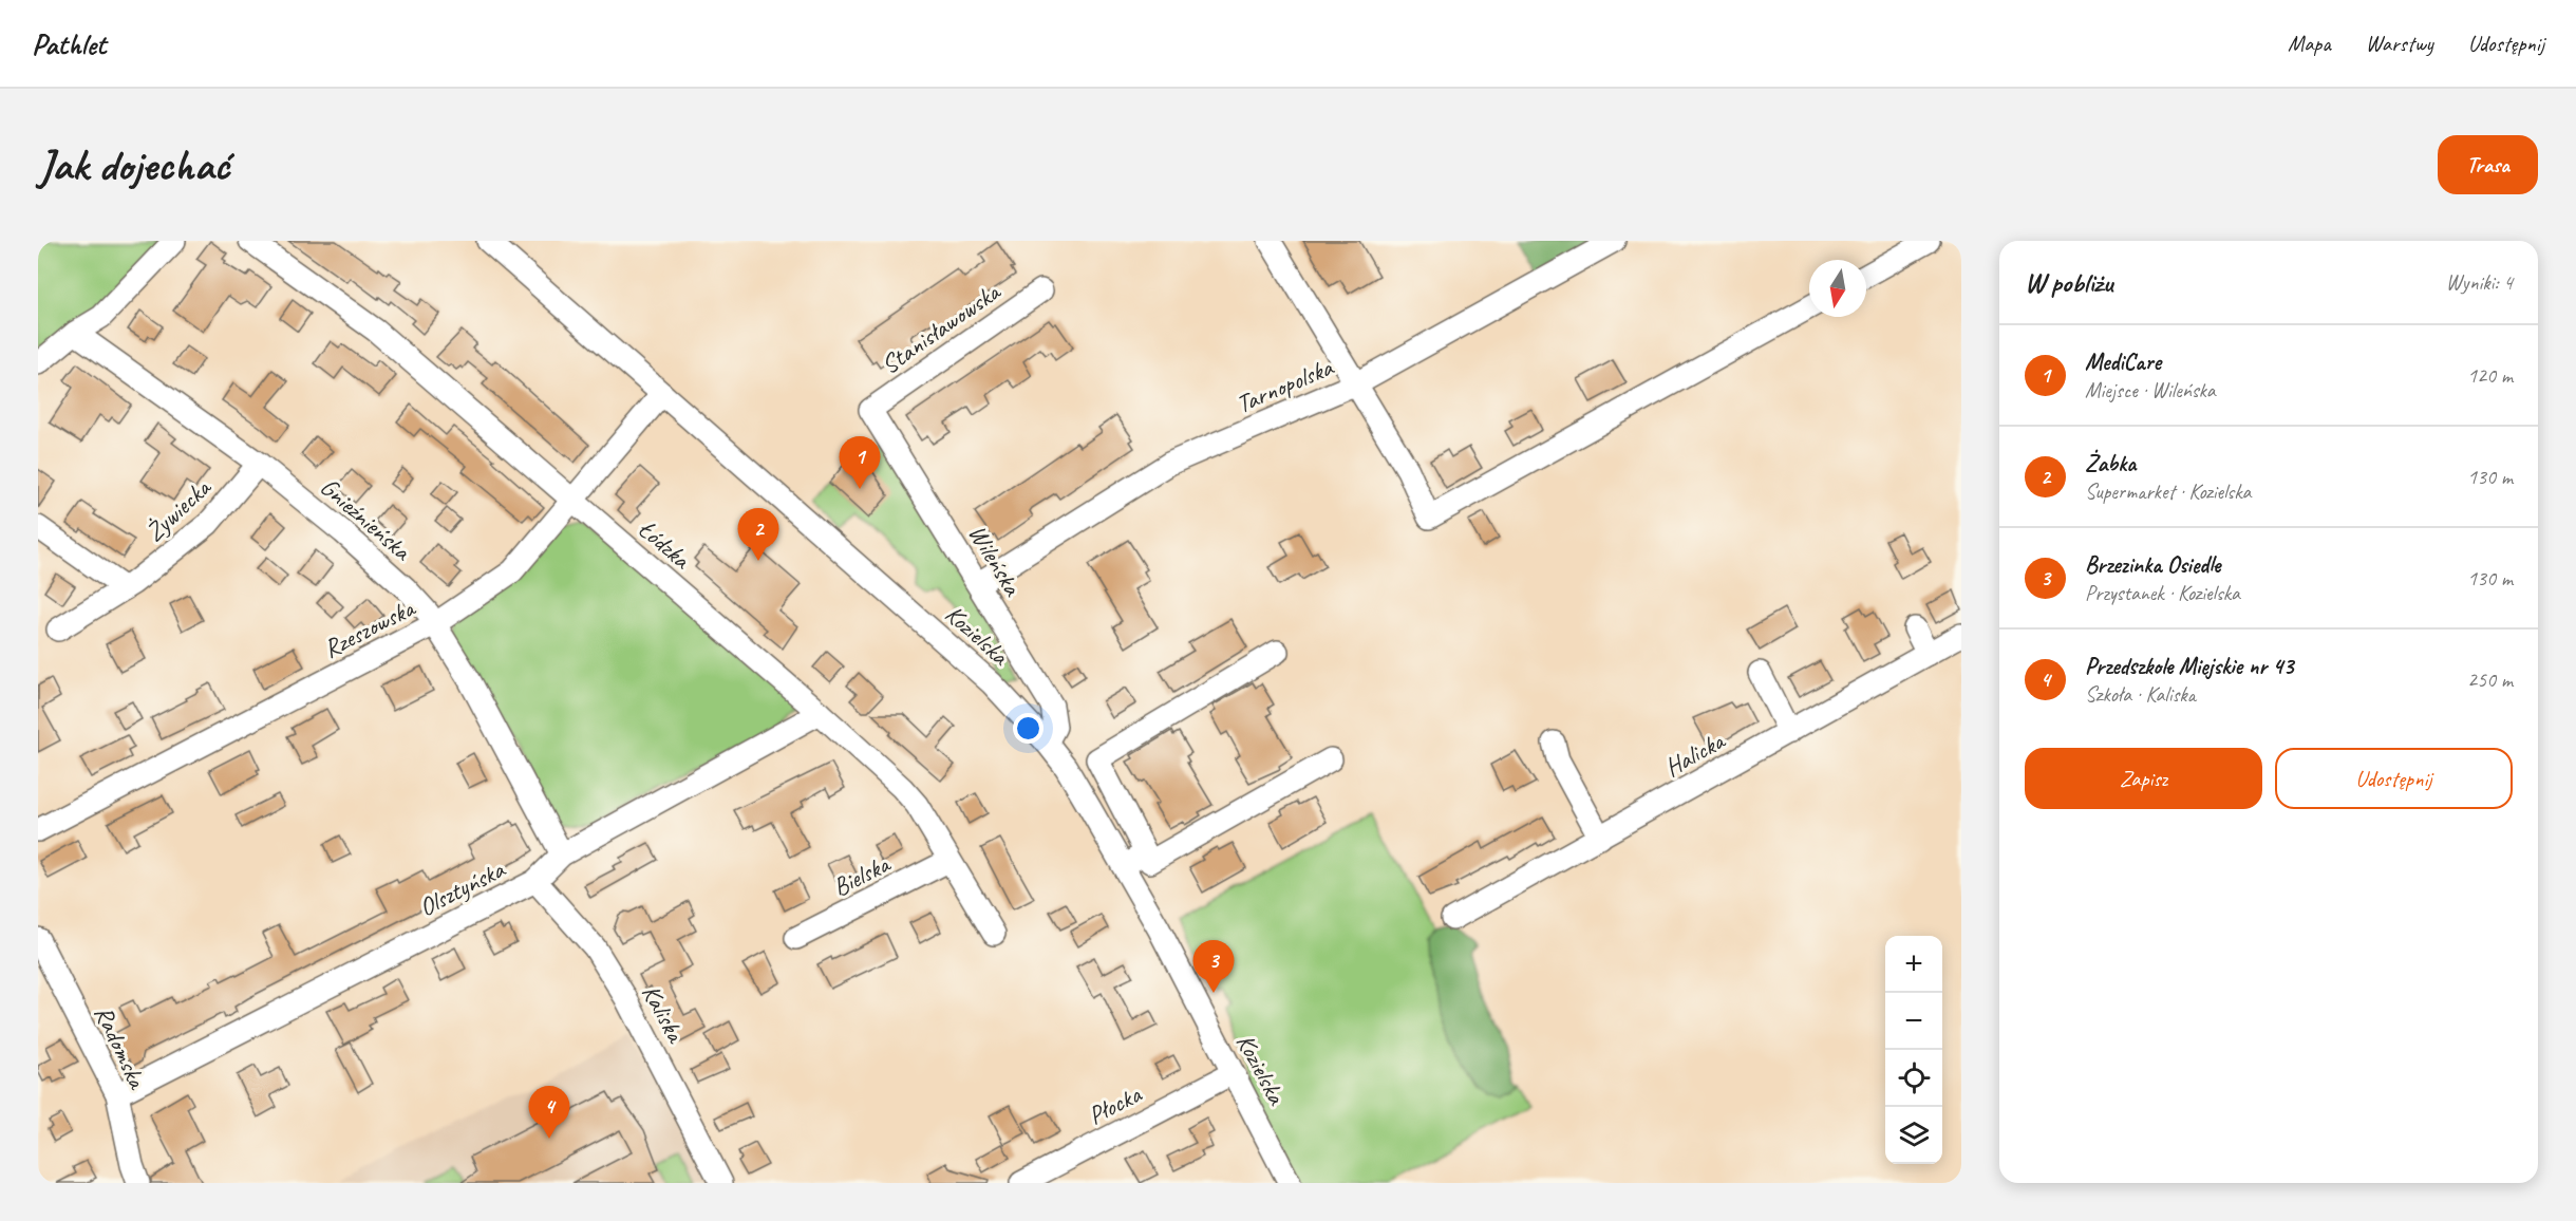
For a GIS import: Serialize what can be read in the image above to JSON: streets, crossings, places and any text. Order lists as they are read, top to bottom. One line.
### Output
{"streets":{"street":["Stanisławowska","Tarnopolska","Żywiecka","Gnieźnieńska","Łódzka","Wileńska","Rzeszowska","Kozielska","Halicka","Bielska","Olsztyńska","Kaliska","Radomska","Płocka"]},"crossings":[["Stanisławowska","Wileńska"],["Tarnopolska","Wileńska"],["Żywiecka","Gnieźnieńska"],["Gnieźnieńska","Rzeszowska"],["Gnieźnieńska","Olsztyńska"],["Łódzka","Rzeszowska"],["Łódzka","Bielska"],["Łódzka","Olsztyńska"],["Wileńska","Kozielska"],["Rzeszowska","Kozielska"],["Kozielska","Płocka"],["Olsztyńska","Kaliska"],["Olsztyńska","Radomska"]],"north":"bottom","page":{"header":"Pathlet","nav":["Mapa","Warstwy","Udostępnij"],"buttons":["Trasa",["Zapisz","Udostępnij"]],"title":"Jak dojechać","heading":["W pobliżu","Wyniki: 4"],"list":[{"mark":"1","name":"MediCare","note":"Miejsce · Wileńska","value":"120 m"},{"mark":"2","name":"Żabka","note":"Supermarket · Kozielska","value":"130 m"},{"mark":"3","name":"Brzezinka Osiedle","note":"Przystanek · Kozielska","value":"130 m"},{"mark":"4","name":"Przedszkole Miejskie nr 43","note":"Szkoła · Kaliska","value":"250 m"}],"pins":["1","2","3","4"],"map_buttons":["+","−"]}}
